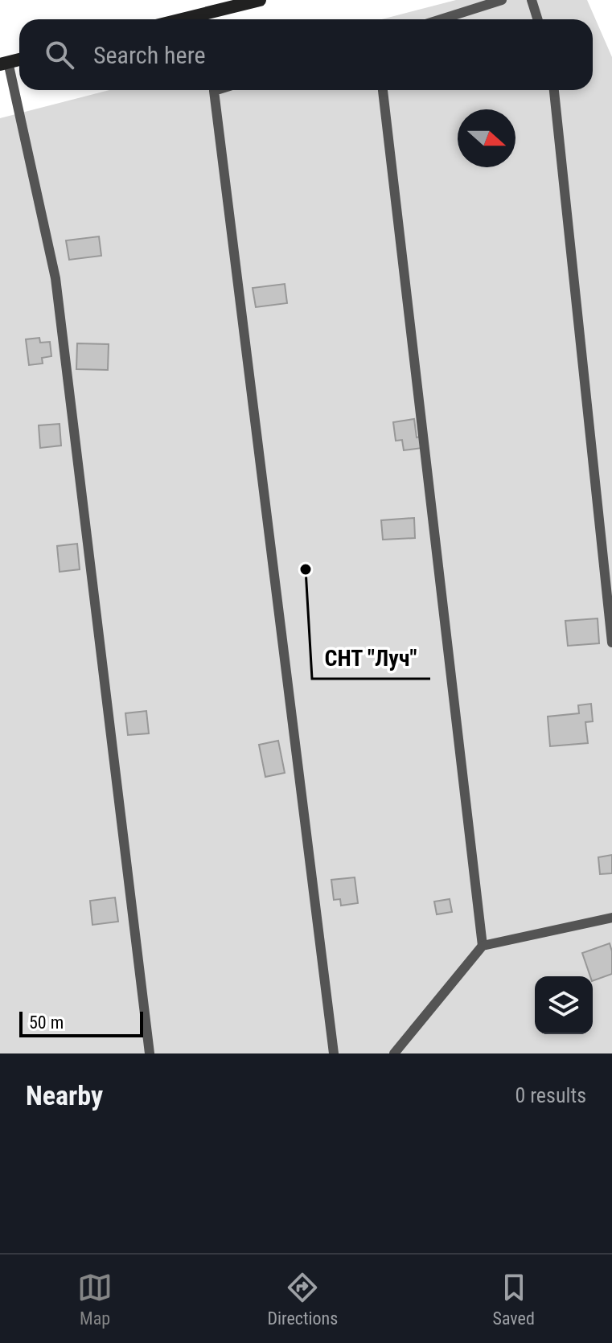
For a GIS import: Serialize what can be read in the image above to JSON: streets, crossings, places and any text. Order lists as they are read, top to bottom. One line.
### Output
{"places":["СНТ \"Луч\""],"scale_bar":"50 m","north":"right","page":{"search":"Search here","scale":"50 m","heading":["Nearby","0 results"],"nav":["Map","Directions","Saved"]}}
